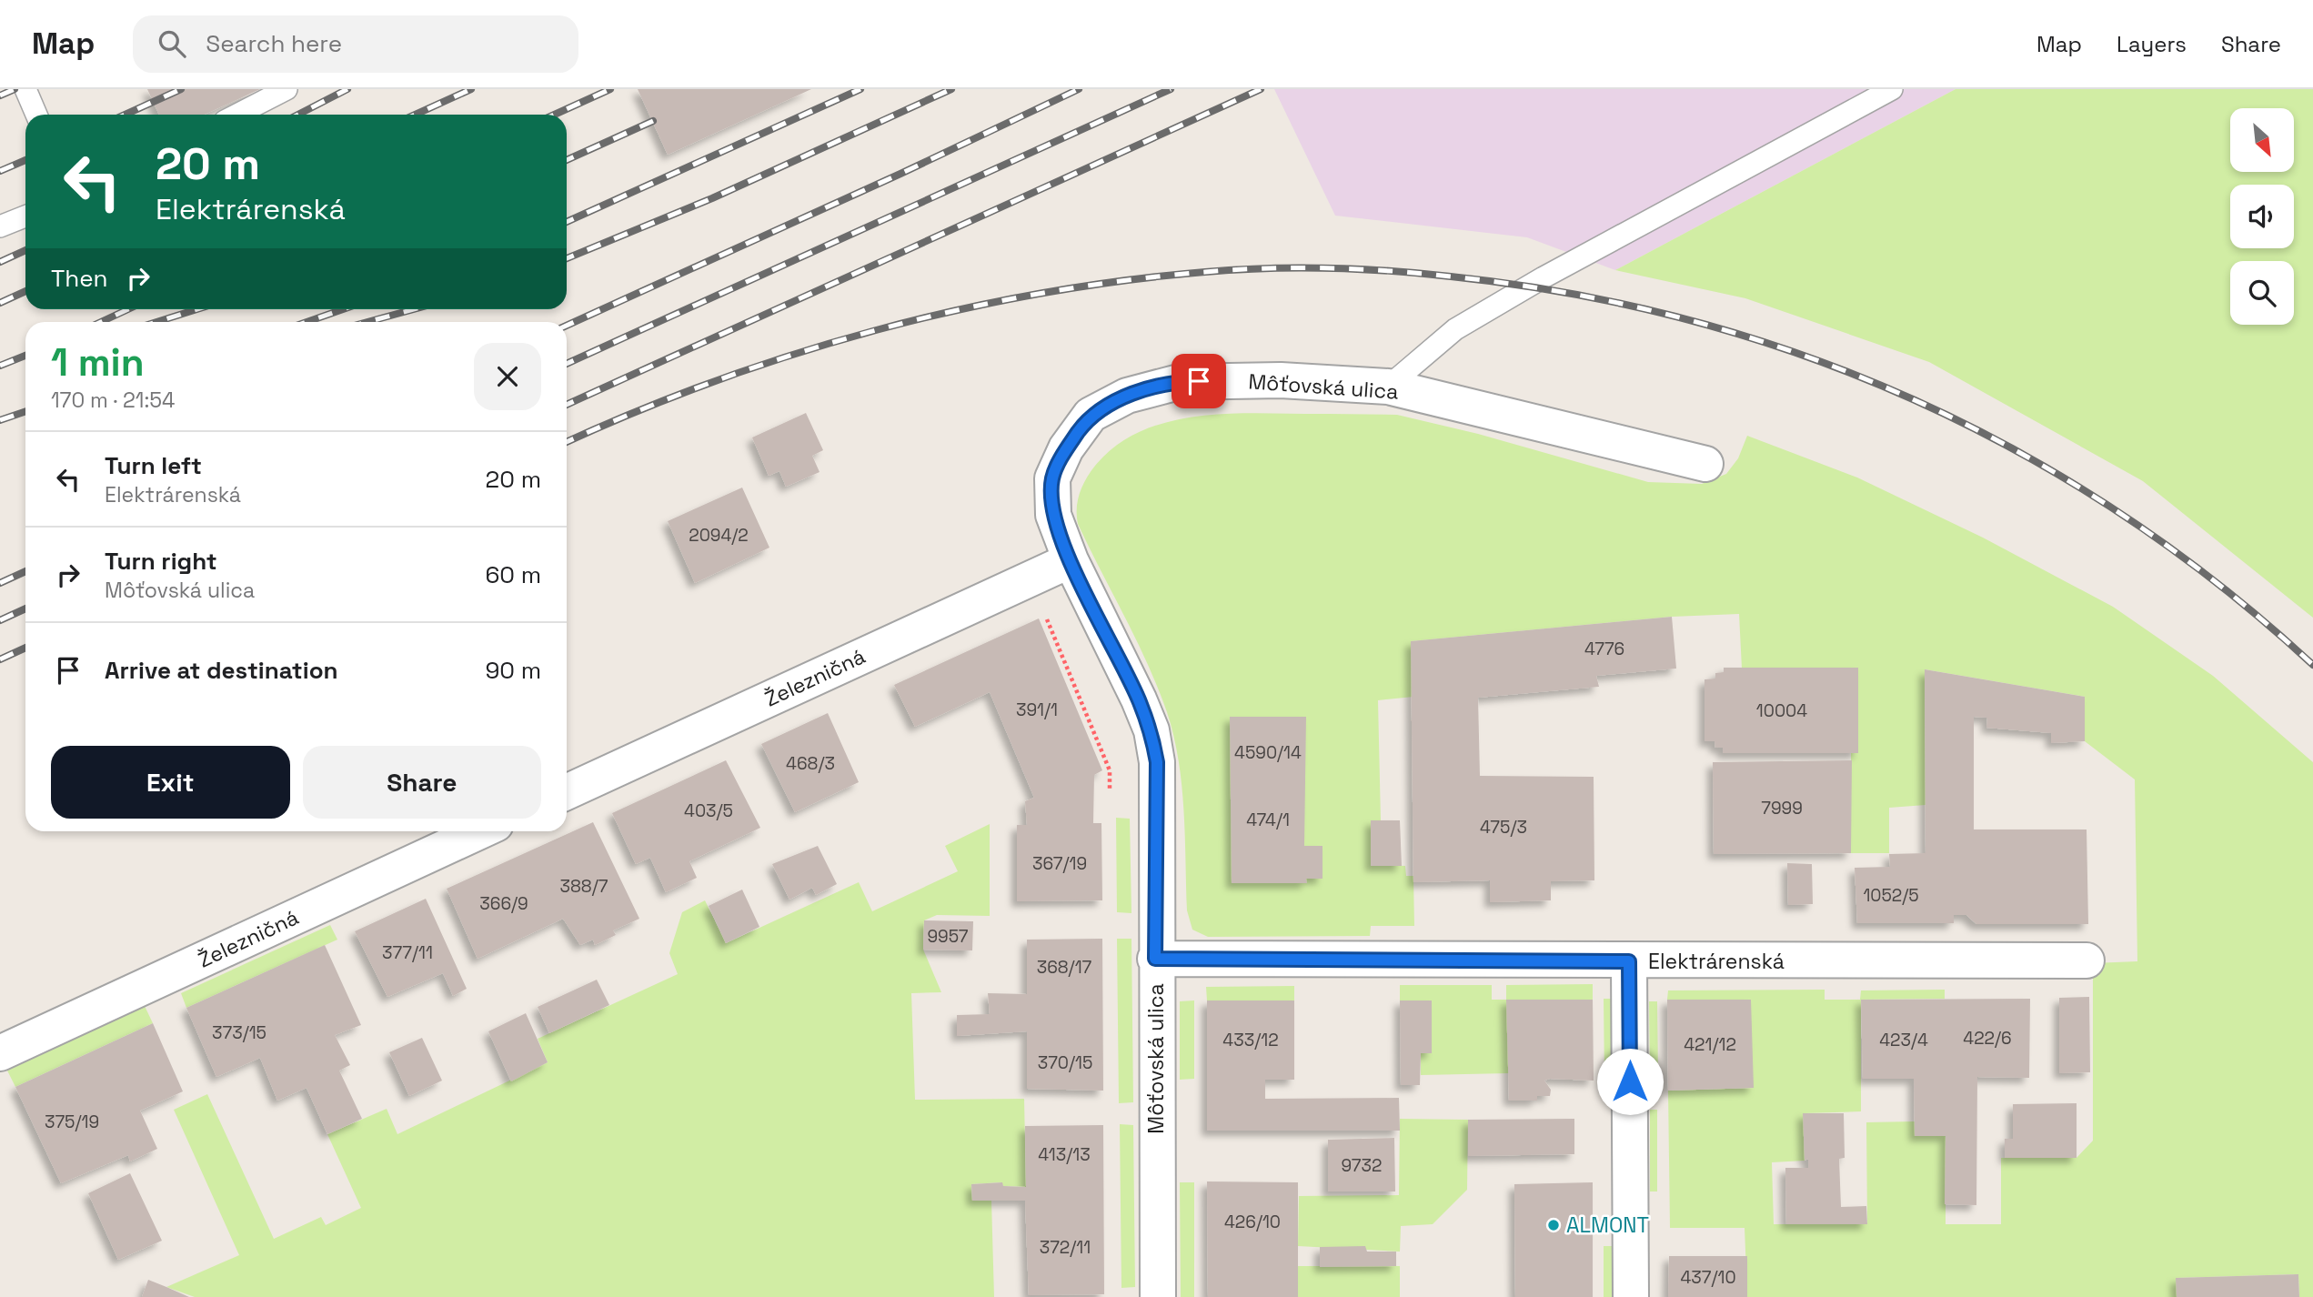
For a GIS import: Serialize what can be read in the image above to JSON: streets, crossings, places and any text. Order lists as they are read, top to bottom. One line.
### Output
{"streets":{"street":["Môťovská ulica","Železničná","Elektrárenská"]},"crossings":[["Môťovská ulica","Železničná"],["Môťovská ulica","Elektrárenská"]],"places":["ALMONT"],"house_numbers":["2094/2","4776","391/1","10004","4590/14","468/3","7999","403/5","474/1","475/3","367/19","388/7","1052/5","366/9","9957","377/11","368/17","373/15","422/6","433/12","423/4","421/12","370/15","375/19","413/13","9732","426/10","372/11","437/10"],"north":"bottom right","page":{"header":"Map","search":"Search here","nav":["Map","Layers","Share"],"turn":["20 m","Elektrárenská"],"then":"Then","heading":["1 min","170 m · 21:54"],"list":[{"name":"Turn left","note":"Elektrárenská","value":"20 m"},{"name":"Turn right","note":"Môťovská ulica","value":"60 m"},{"name":"Arrive at destination","value":"90 m"}],"buttons":["Exit","Share"]}}
